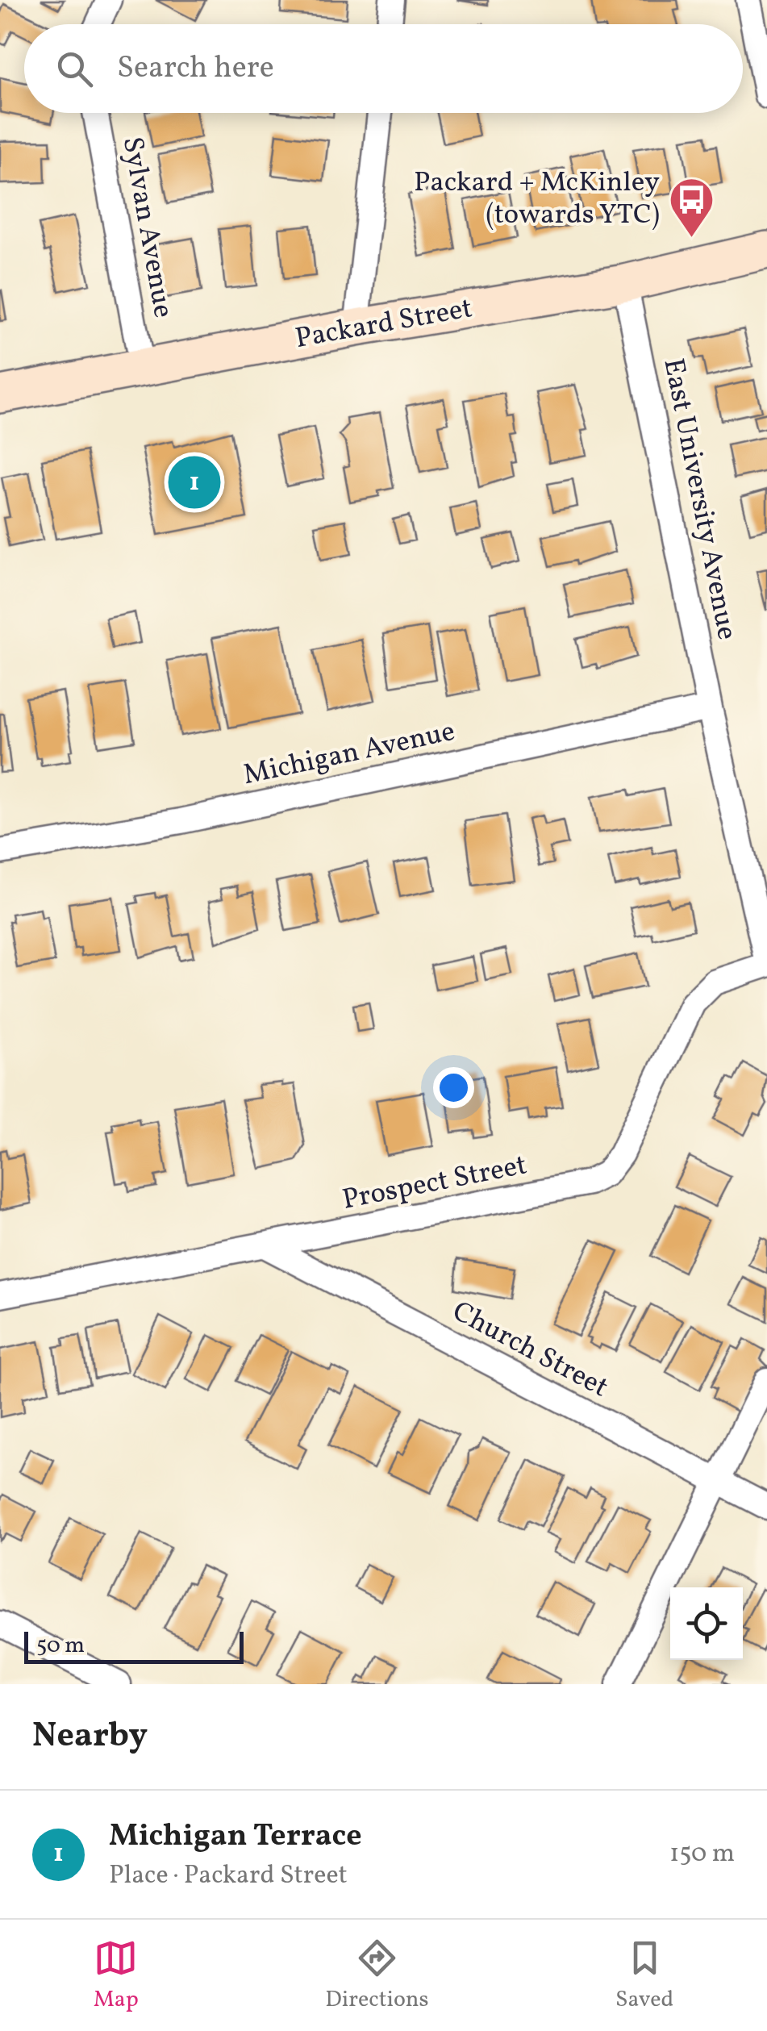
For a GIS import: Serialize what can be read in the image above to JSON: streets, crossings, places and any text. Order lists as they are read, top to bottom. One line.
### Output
{"streets":{"main road":["Packard Street"],"street":["Sylvan Avenue","East University Avenue","Michigan Avenue","Prospect Street","Church Street"]},"crossings":[["Sylvan Avenue","Packard Street"],["Packard Street","East University Avenue"],["East University Avenue","Michigan Avenue"],["East University Avenue","Prospect Street"],["Prospect Street","Church Street"]],"places":{"bus stop":["Packard + McKinley (towards YTC)"]},"scale_bar":"50 m","page":{"search":"Search here","pins":"1","scale":"50 m","heading":"Nearby","list":[{"mark":"1","name":"Michigan Terrace","note":"Place · Packard Street","value":"150 m"}],"nav":["Map","Directions","Saved"]}}
